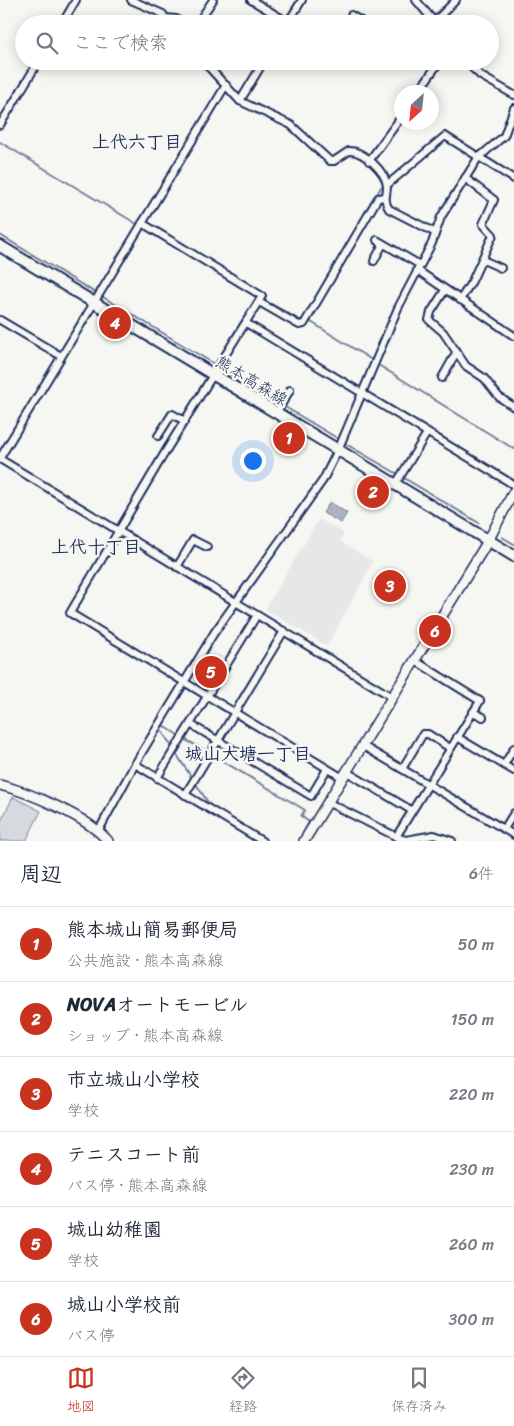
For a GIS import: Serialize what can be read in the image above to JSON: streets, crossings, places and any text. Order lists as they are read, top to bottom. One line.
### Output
{"streets":{"main road":["熊本高森線"]},"districts":["上代六丁目","上代十丁目","城山大塘一丁目"],"north":"bottom left","page":{"search":"ここで検索","pins":["4","1","2","3","6","5"],"heading":["周辺","6件"],"list":[{"mark":"1","name":"熊本城山簡易郵便局","note":"公共施設 · 熊本高森線","value":"50 m"},{"mark":"2","name":"NOVAオートモービル","note":"ショップ · 熊本高森線","value":"150 m"},{"mark":"3","name":"市立城山小学校","note":"学校","value":"220 m"},{"mark":"4","name":"テニスコート前","note":"バス停 · 熊本高森線","value":"230 m"},{"mark":"5","name":"城山幼稚園","note":"学校","value":"260 m"},{"mark":"6","name":"城山小学校前","note":"バス停","value":"300 m"}],"nav":["地図","経路","保存済み"]}}
